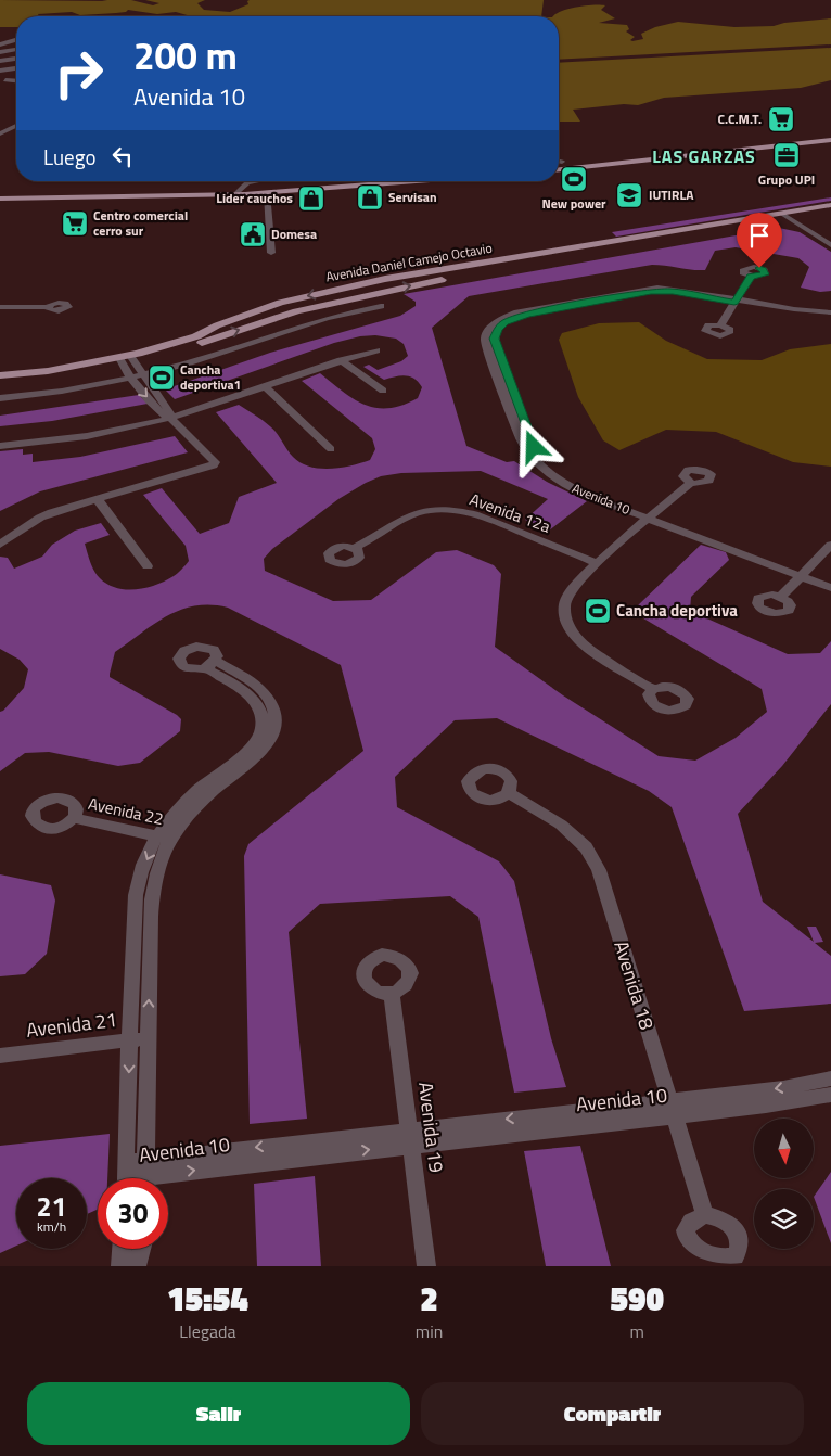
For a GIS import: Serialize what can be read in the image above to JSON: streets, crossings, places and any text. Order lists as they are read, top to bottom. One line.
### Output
{"streets":{"main road":["Avenida Daniel Camejo Octavio"],"street":["Avenida 10","Avenida 12a","Avenida 22","Avenida 18","Avenida 21","Avenida 19"]},"crossings":[["Avenida 10","Avenida 22"],["Avenida 10","Avenida 18"],["Avenida 10","Avenida 21"],["Avenida 10","Avenida 19"]],"districts":["LAS GARZAS"],"places":{"supermarket":["C.C.M.T.","Centro comercial cerro sur"],"office":["Grupo UPI"],"sports":["New power","Cancha deportiva1","Cancha deportiva"],"school or university":["IUTIRLA"],"shop":["Servisan","Lider cauchos"],"public building":["Domesa"]},"north":"bottom","page":{"turn":["200 m","Avenida 10"],"then":"Luego","speed":"21 km/h","limit":"30","eta":["15:54","Llegada","2","min","590","m"],"buttons":["Salir","Compartir"]}}
